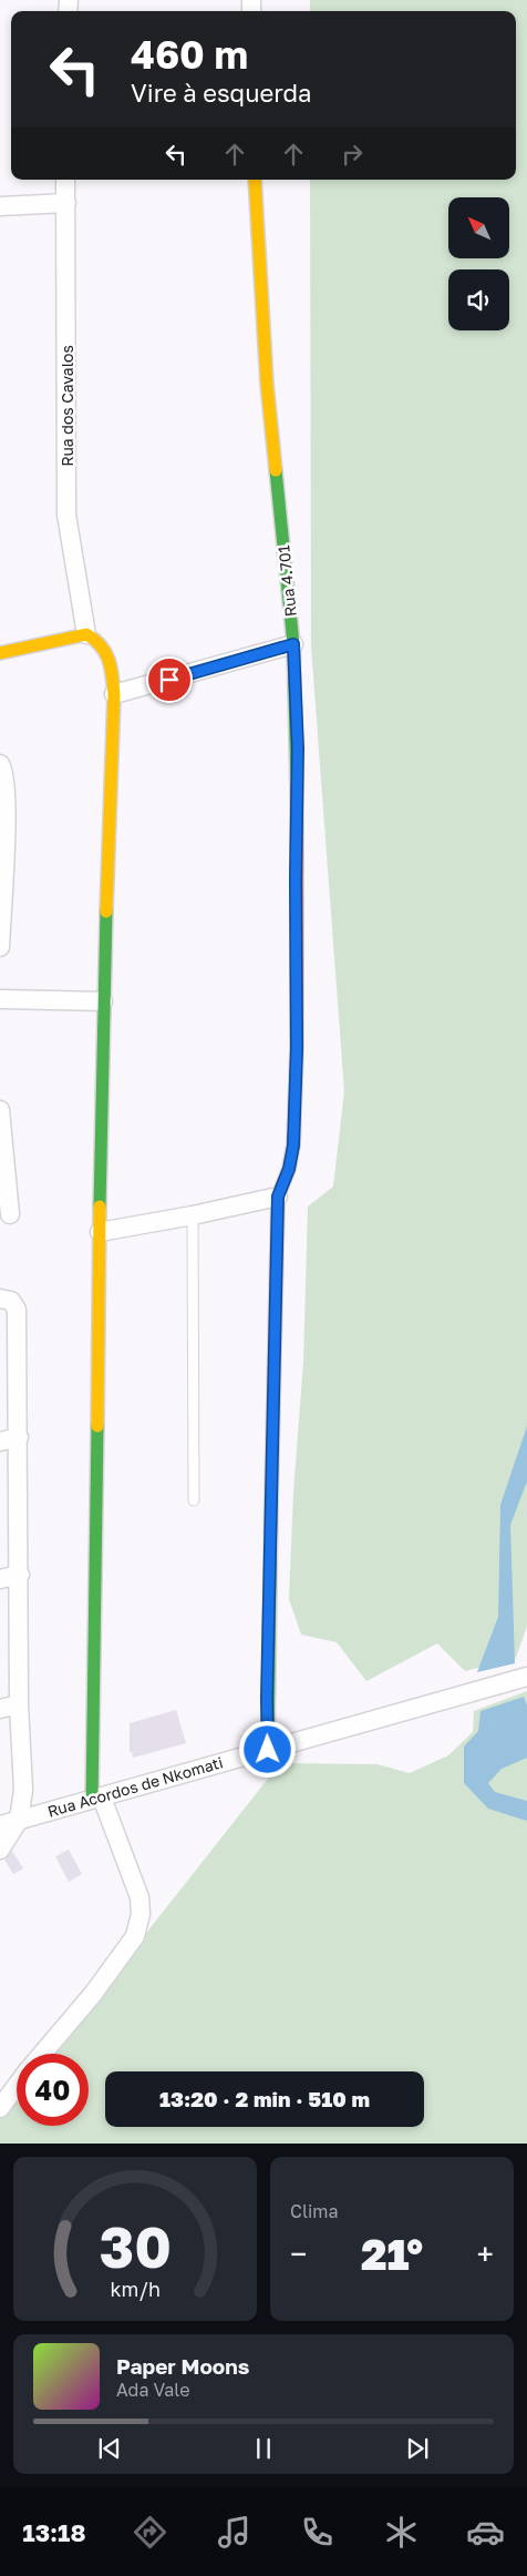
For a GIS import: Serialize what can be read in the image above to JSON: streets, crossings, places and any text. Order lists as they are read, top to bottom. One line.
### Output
{"streets":{"street":["Rua dos Cavalos","Rua 4.701","Rua Acordos de Nkomati"]},"crossings":[["Rua 4.701","Rua Acordos de Nkomati"]],"north":"top left","page":{"turn":["460 m","Vire à esquerda"],"limit":"40","trip":"13:20 · 2 min · 510 m","tile":"Clima","heat":["−","21°","+"],"song":["Paper Moons","Ada Vale"],"tabs":"13:18","gauge":["30","km/h"]}}
